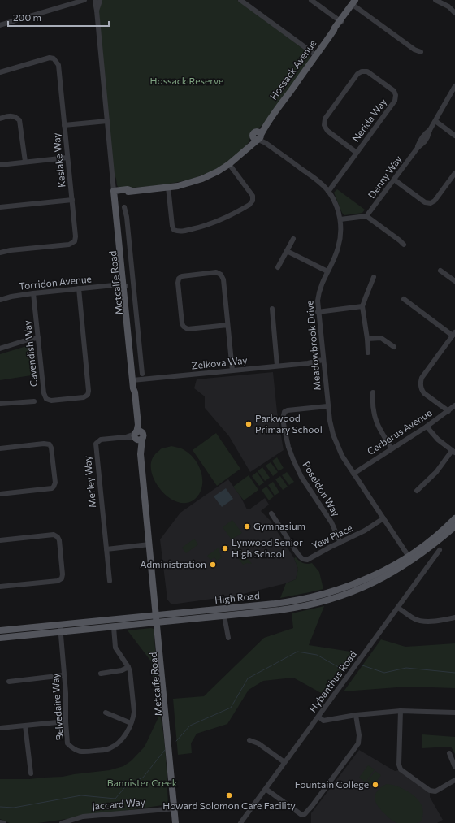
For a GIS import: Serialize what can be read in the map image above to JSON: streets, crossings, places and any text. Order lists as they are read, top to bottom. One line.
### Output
{"streets":{"main road":["Hossack Avenue","Metcalfe Road","High Road"],"street":["Nerida Way","Keslake Way","Denny Way","Torridon Avenue","Meadowbrook Drive","Cavendish Way","Zelkova Way","Cerberus Avenue","Merley Way","Poseidon Way","Yew Place","Hybanthus Road","Belvedaire Way","Jaccard Way"]},"crossings":[["Hossack Avenue","Metcalfe Road"],["Hossack Avenue","Meadowbrook Drive"],["Nerida Way","Meadowbrook Drive"],["Torridon Avenue","Metcalfe Road"],["Torridon Avenue","Cavendish Way"],["Metcalfe Road","Zelkova Way"],["Metcalfe Road","Merley Way"],["Metcalfe Road","High Road"],["Metcalfe Road","Jaccard Way"],["Meadowbrook Drive","Zelkova Way"],["Meadowbrook Drive","Cerberus Avenue"],["Meadowbrook Drive","Poseidon Way"],["Meadowbrook Drive","Yew Place"],["Meadowbrook Drive","High Road"],["Poseidon Way","Yew Place"],["High Road","Belvedaire Way"]],"parks":["Hossack Reserve","Bannister Creek"],"places":["Parkwood Primary School","Gymnasium","Lynwood Senior High School","Administration","Fountain College","Howard Solomon Care Facility"],"scale_bar":"200 m"}
